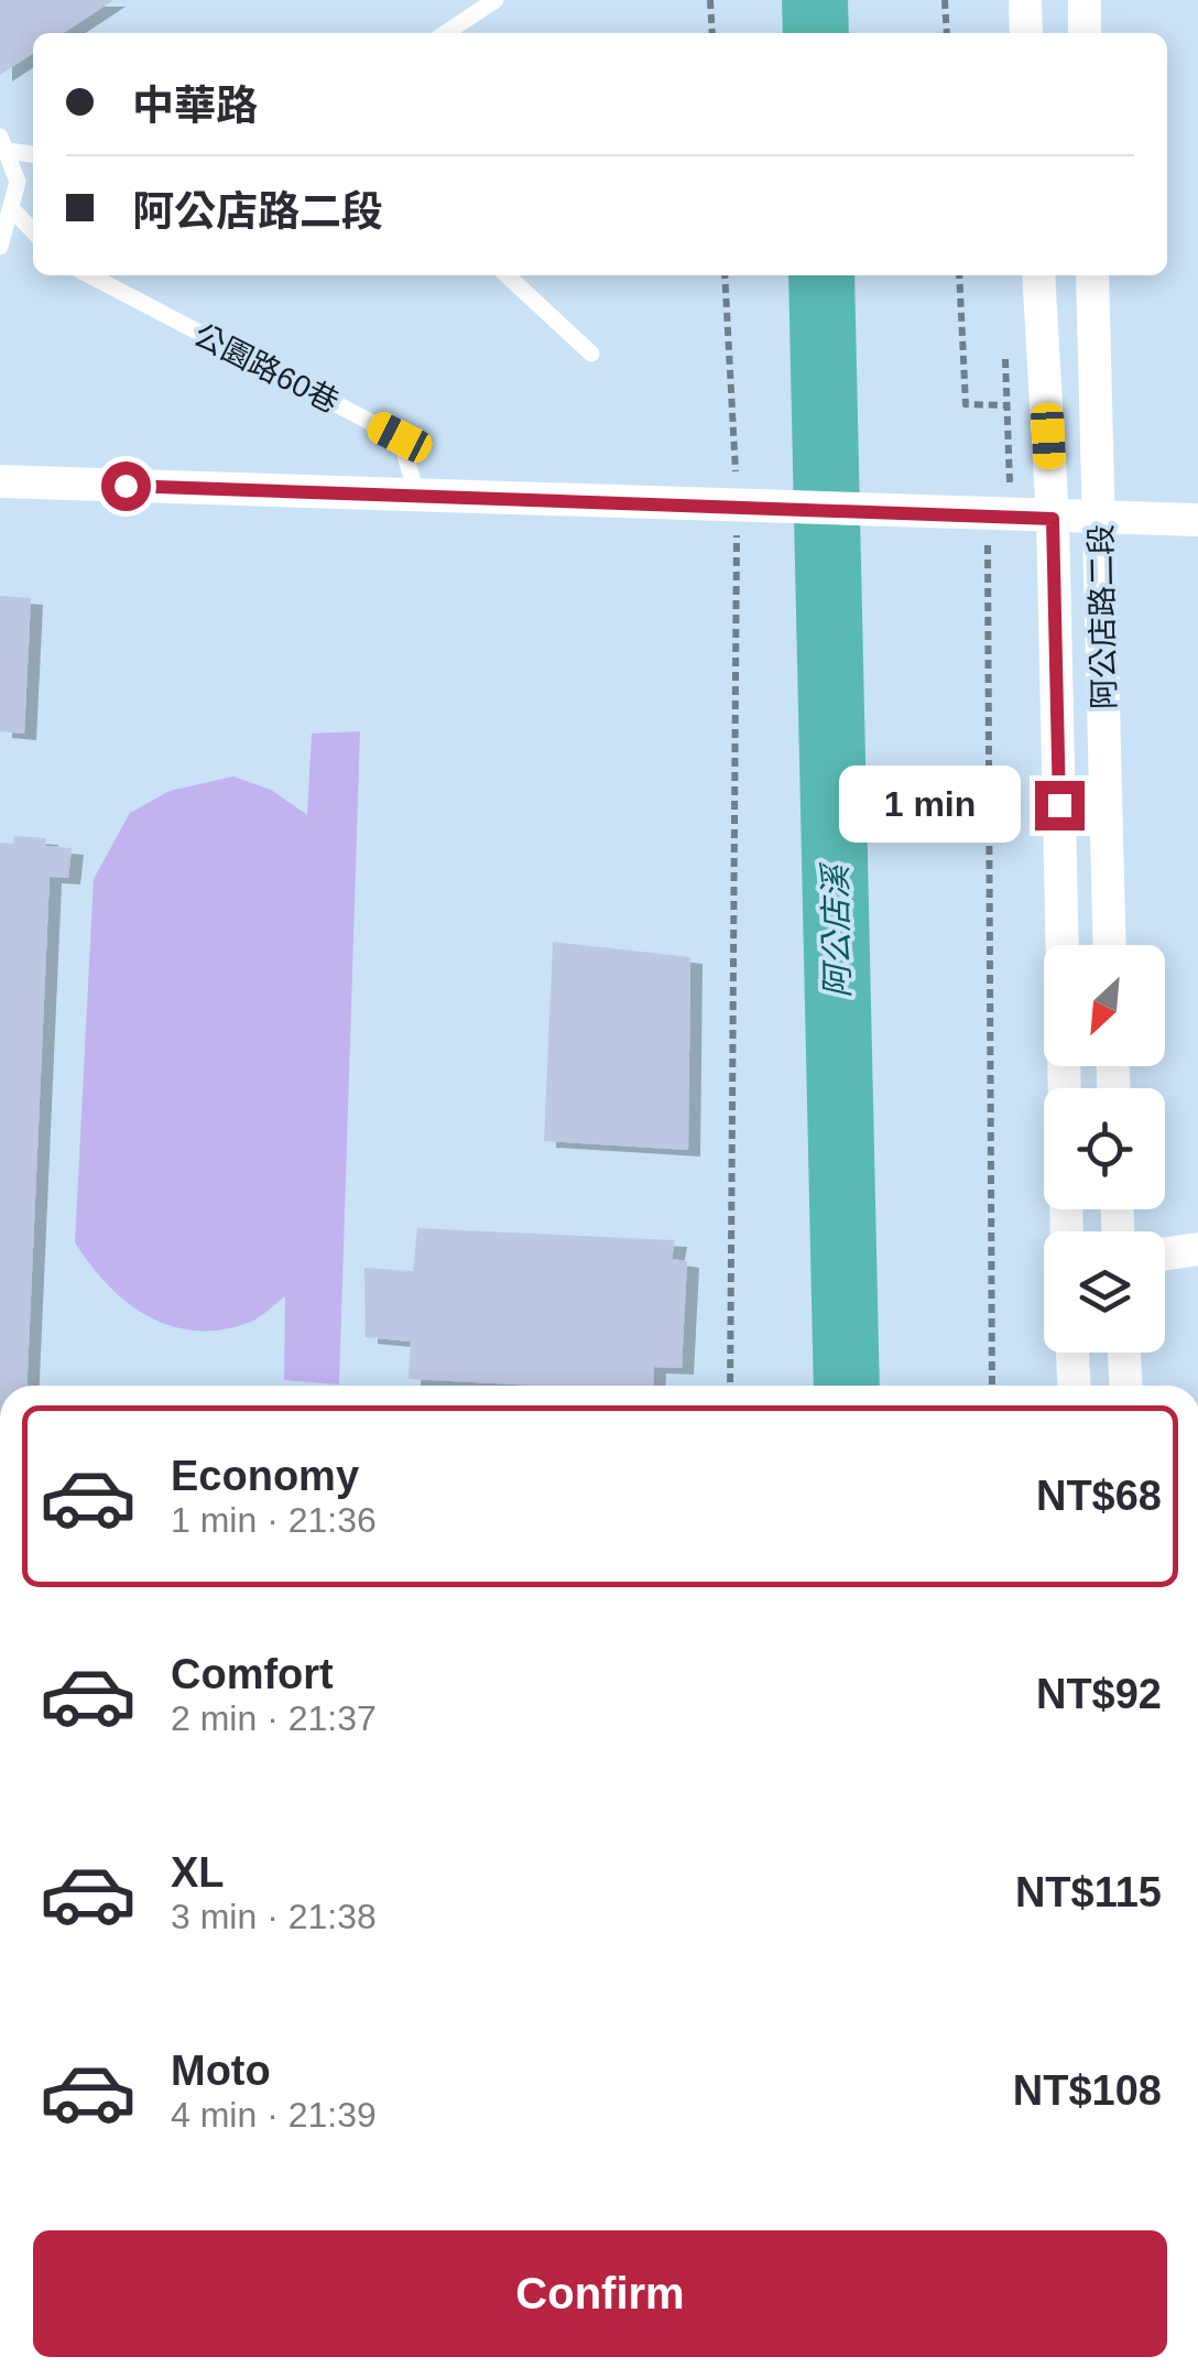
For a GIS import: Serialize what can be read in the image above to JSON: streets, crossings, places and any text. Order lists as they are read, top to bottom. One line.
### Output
{"streets":{"street":["阿公店路二段"],"lane":["公園路60巷"]},"water":["阿公店溪"],"north":"bottom left","page":{"banner":["中華路","阿公店路二段"],"bubble":"1 min","list":[{"name":"Economy","note":"1 min · 21:36","value":"NT$68"},{"name":"Comfort","note":"2 min · 21:37","value":"NT$92"},{"name":"XL","note":"3 min · 21:38","value":"NT$115"},{"name":"Moto","note":"4 min · 21:39","value":"NT$108"}],"buttons":"Confirm"}}
